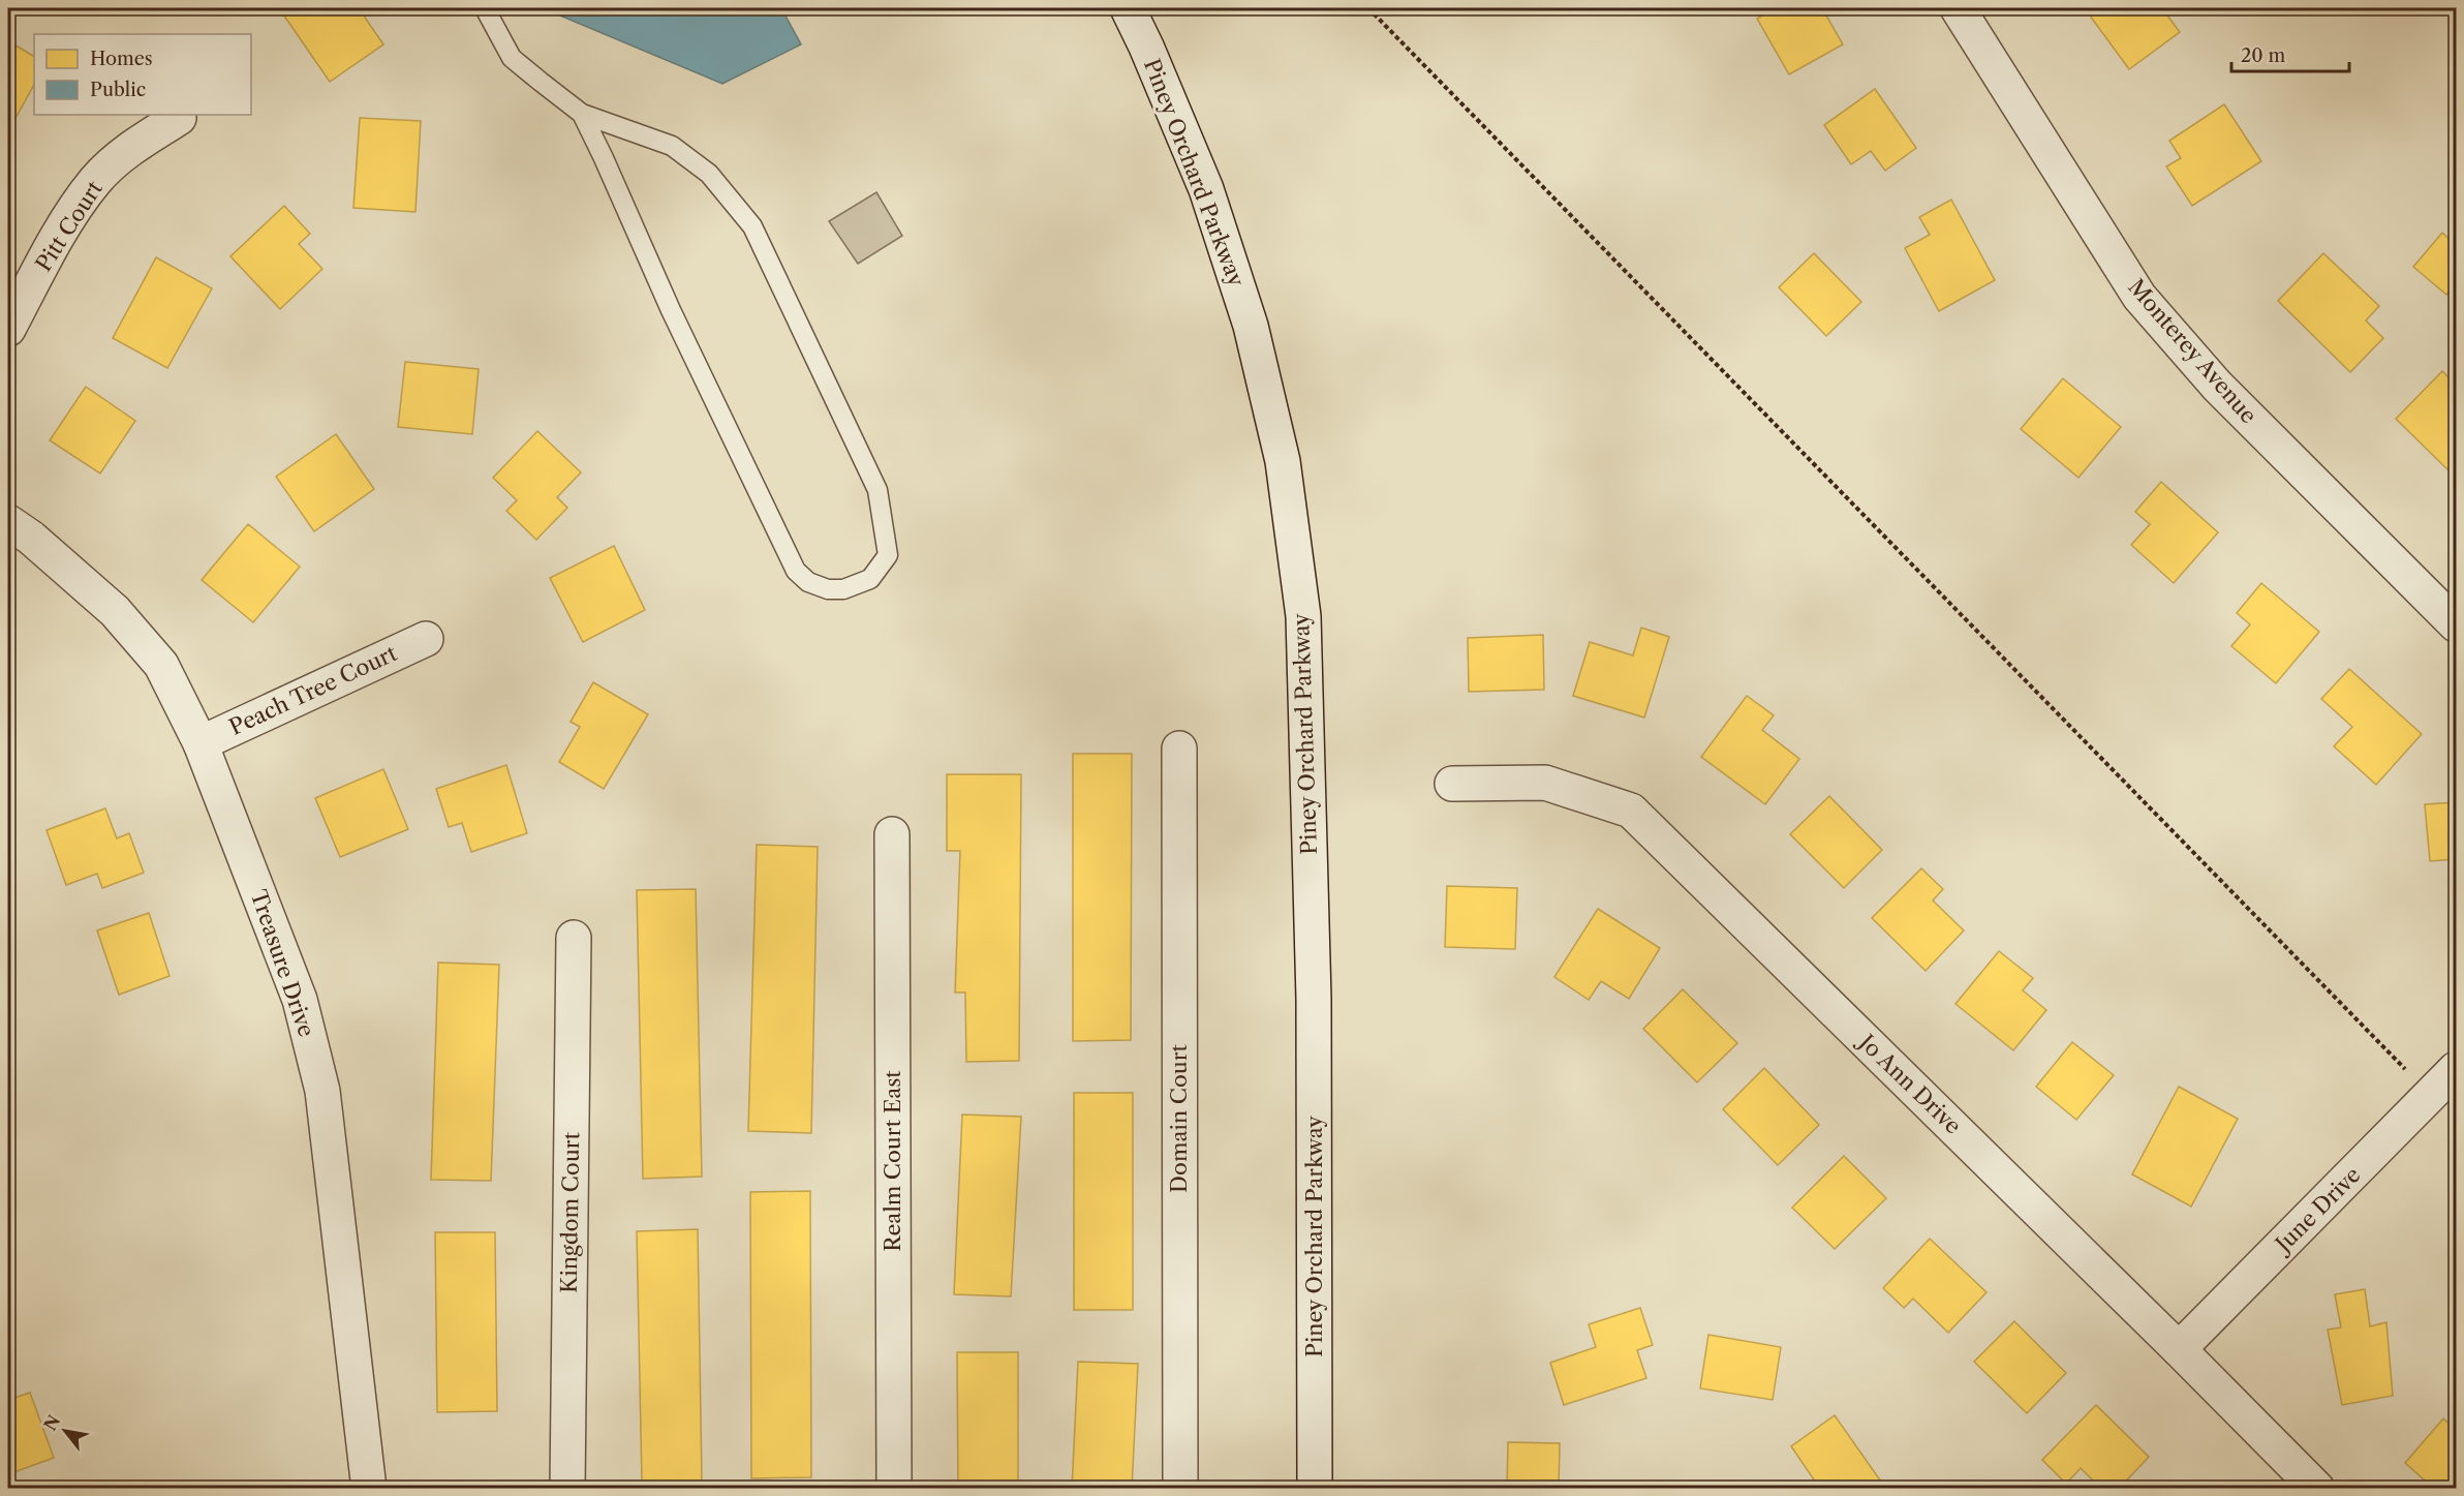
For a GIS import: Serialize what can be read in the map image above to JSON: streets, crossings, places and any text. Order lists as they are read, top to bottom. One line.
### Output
{"streets":{"street":["Piney Orchard Parkway","Pitt Court","Monterey Avenue","Peach Tree Court","Treasure Drive","Jo Ann Drive","Domain Court","Realm Court East","June Drive","Kingdom Court"]},"crossings":[["Peach Tree Court","Treasure Drive"],["Jo Ann Drive","June Drive"]],"legend":["Homes","Public"],"scale_bar":"20 m","north":"top left"}
